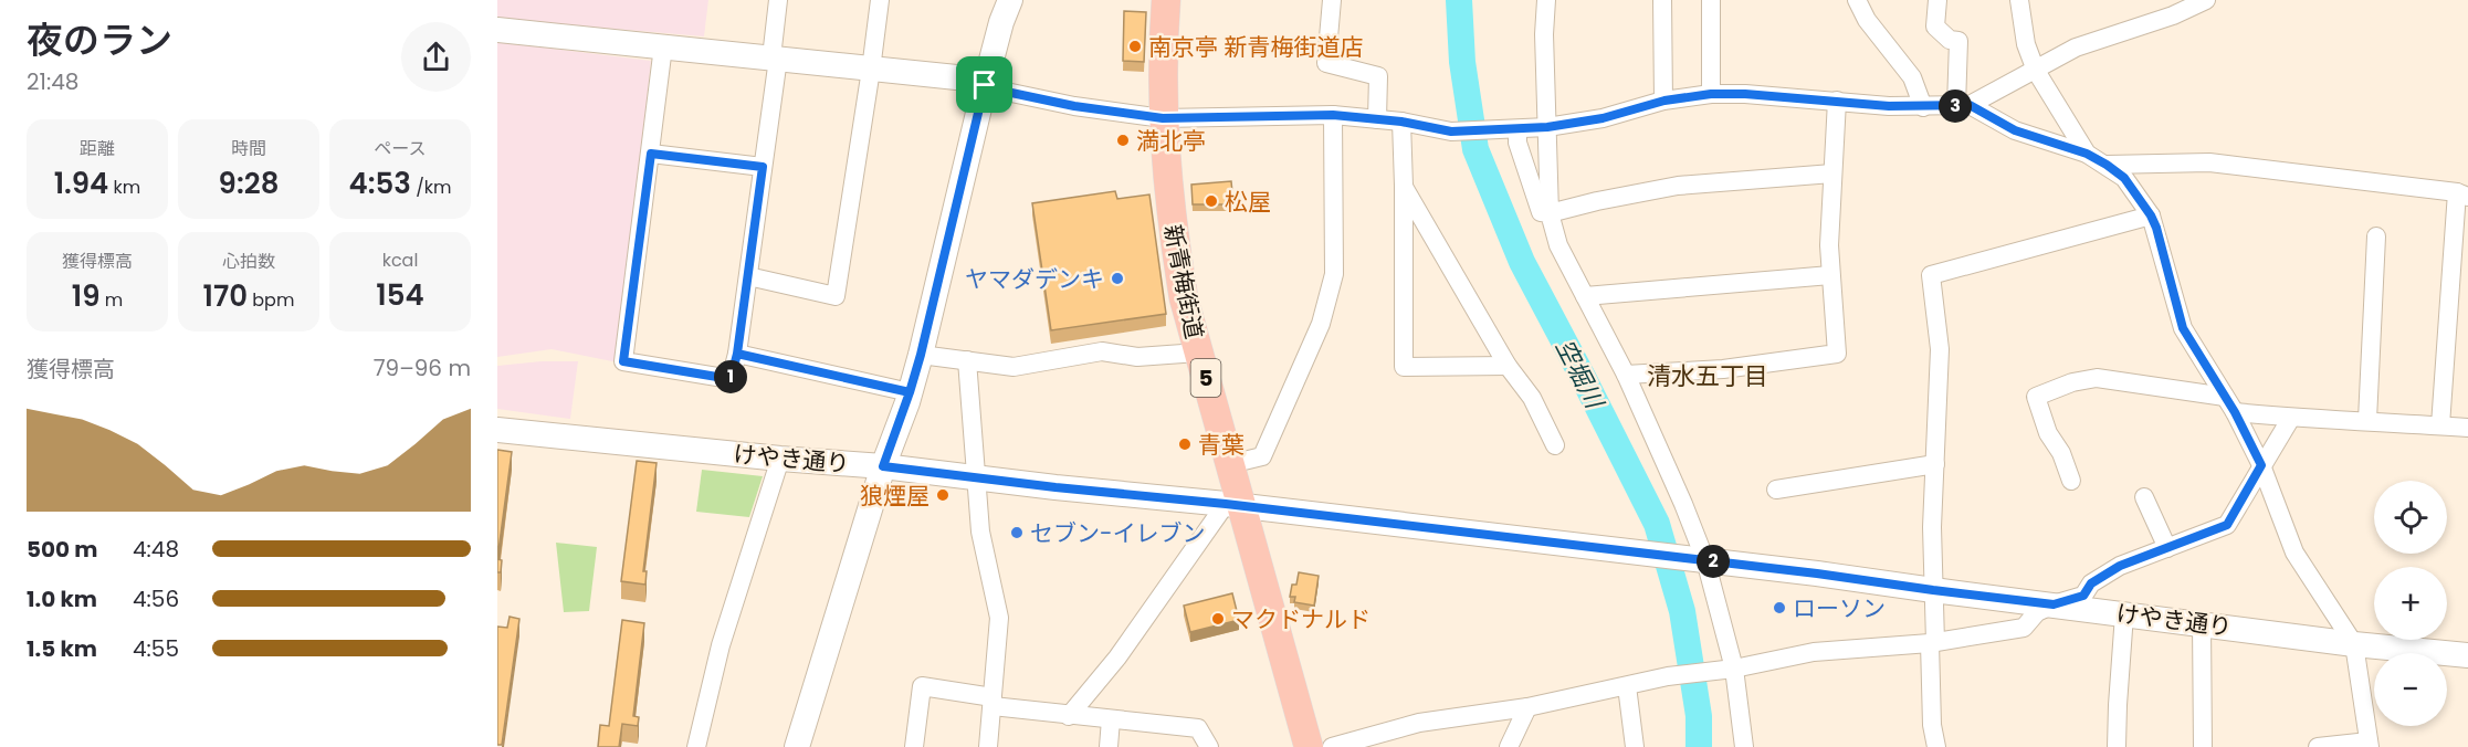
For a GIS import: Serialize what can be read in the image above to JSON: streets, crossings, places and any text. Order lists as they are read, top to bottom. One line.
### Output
{"streets":{"main road":["新青梅街道","5"],"street":["けやき通り"]},"crossings":[["新青梅街道","けやき通り"]],"districts":["清水五丁目"],"water":["空堀川"],"places":["南京亭 新青梅街道店","満北亭","松屋","ヤマダデンキ","青葉","狼煙屋","セブン-イレブン","ローソン","マクドナルド"],"page":{"heading":["夜のラン","21:48"],"pins":["3","1","2"],"stats":[["距離","1.94 km"],["時間","9:28"],["ペース","4:53 /km"],["獲得標高","19 m"],["心拍数","170 bpm"],["kcal","154"]],"chart":["獲得標高","79–96 m"],"map_buttons":["+","−"],"list":[{"name":"500 m","note":"4:48"},{"name":"1.0 km","note":"4:56"},{"name":"1.5 km","note":"4:55"}]}}
